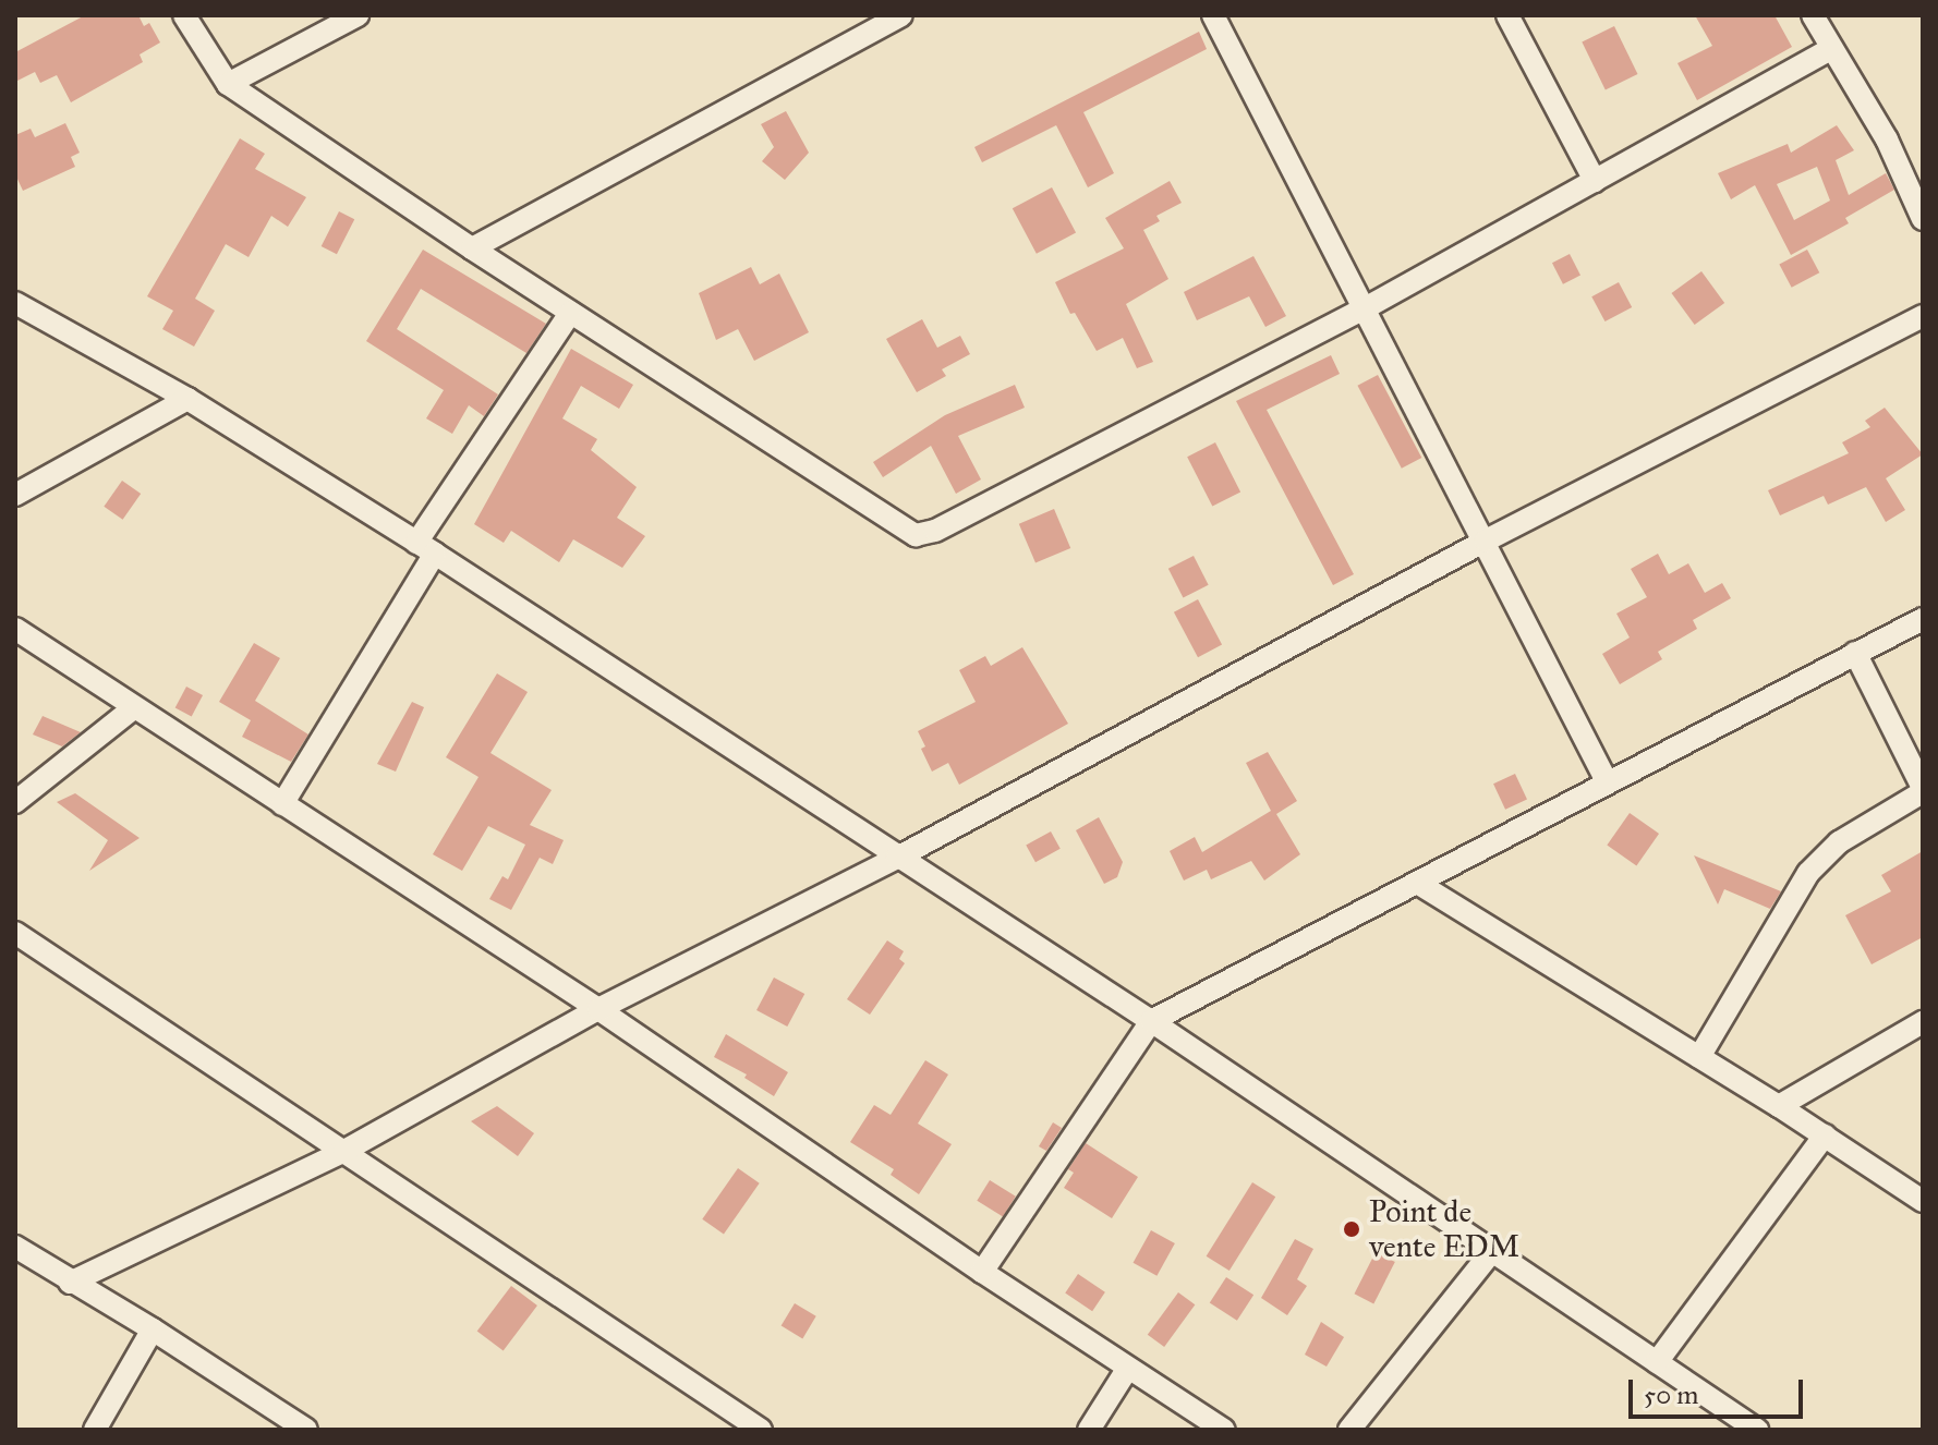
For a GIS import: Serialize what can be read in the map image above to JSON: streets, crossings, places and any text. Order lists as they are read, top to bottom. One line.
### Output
{"places":["Point de vente EDM"],"scale_bar":"50 m"}
